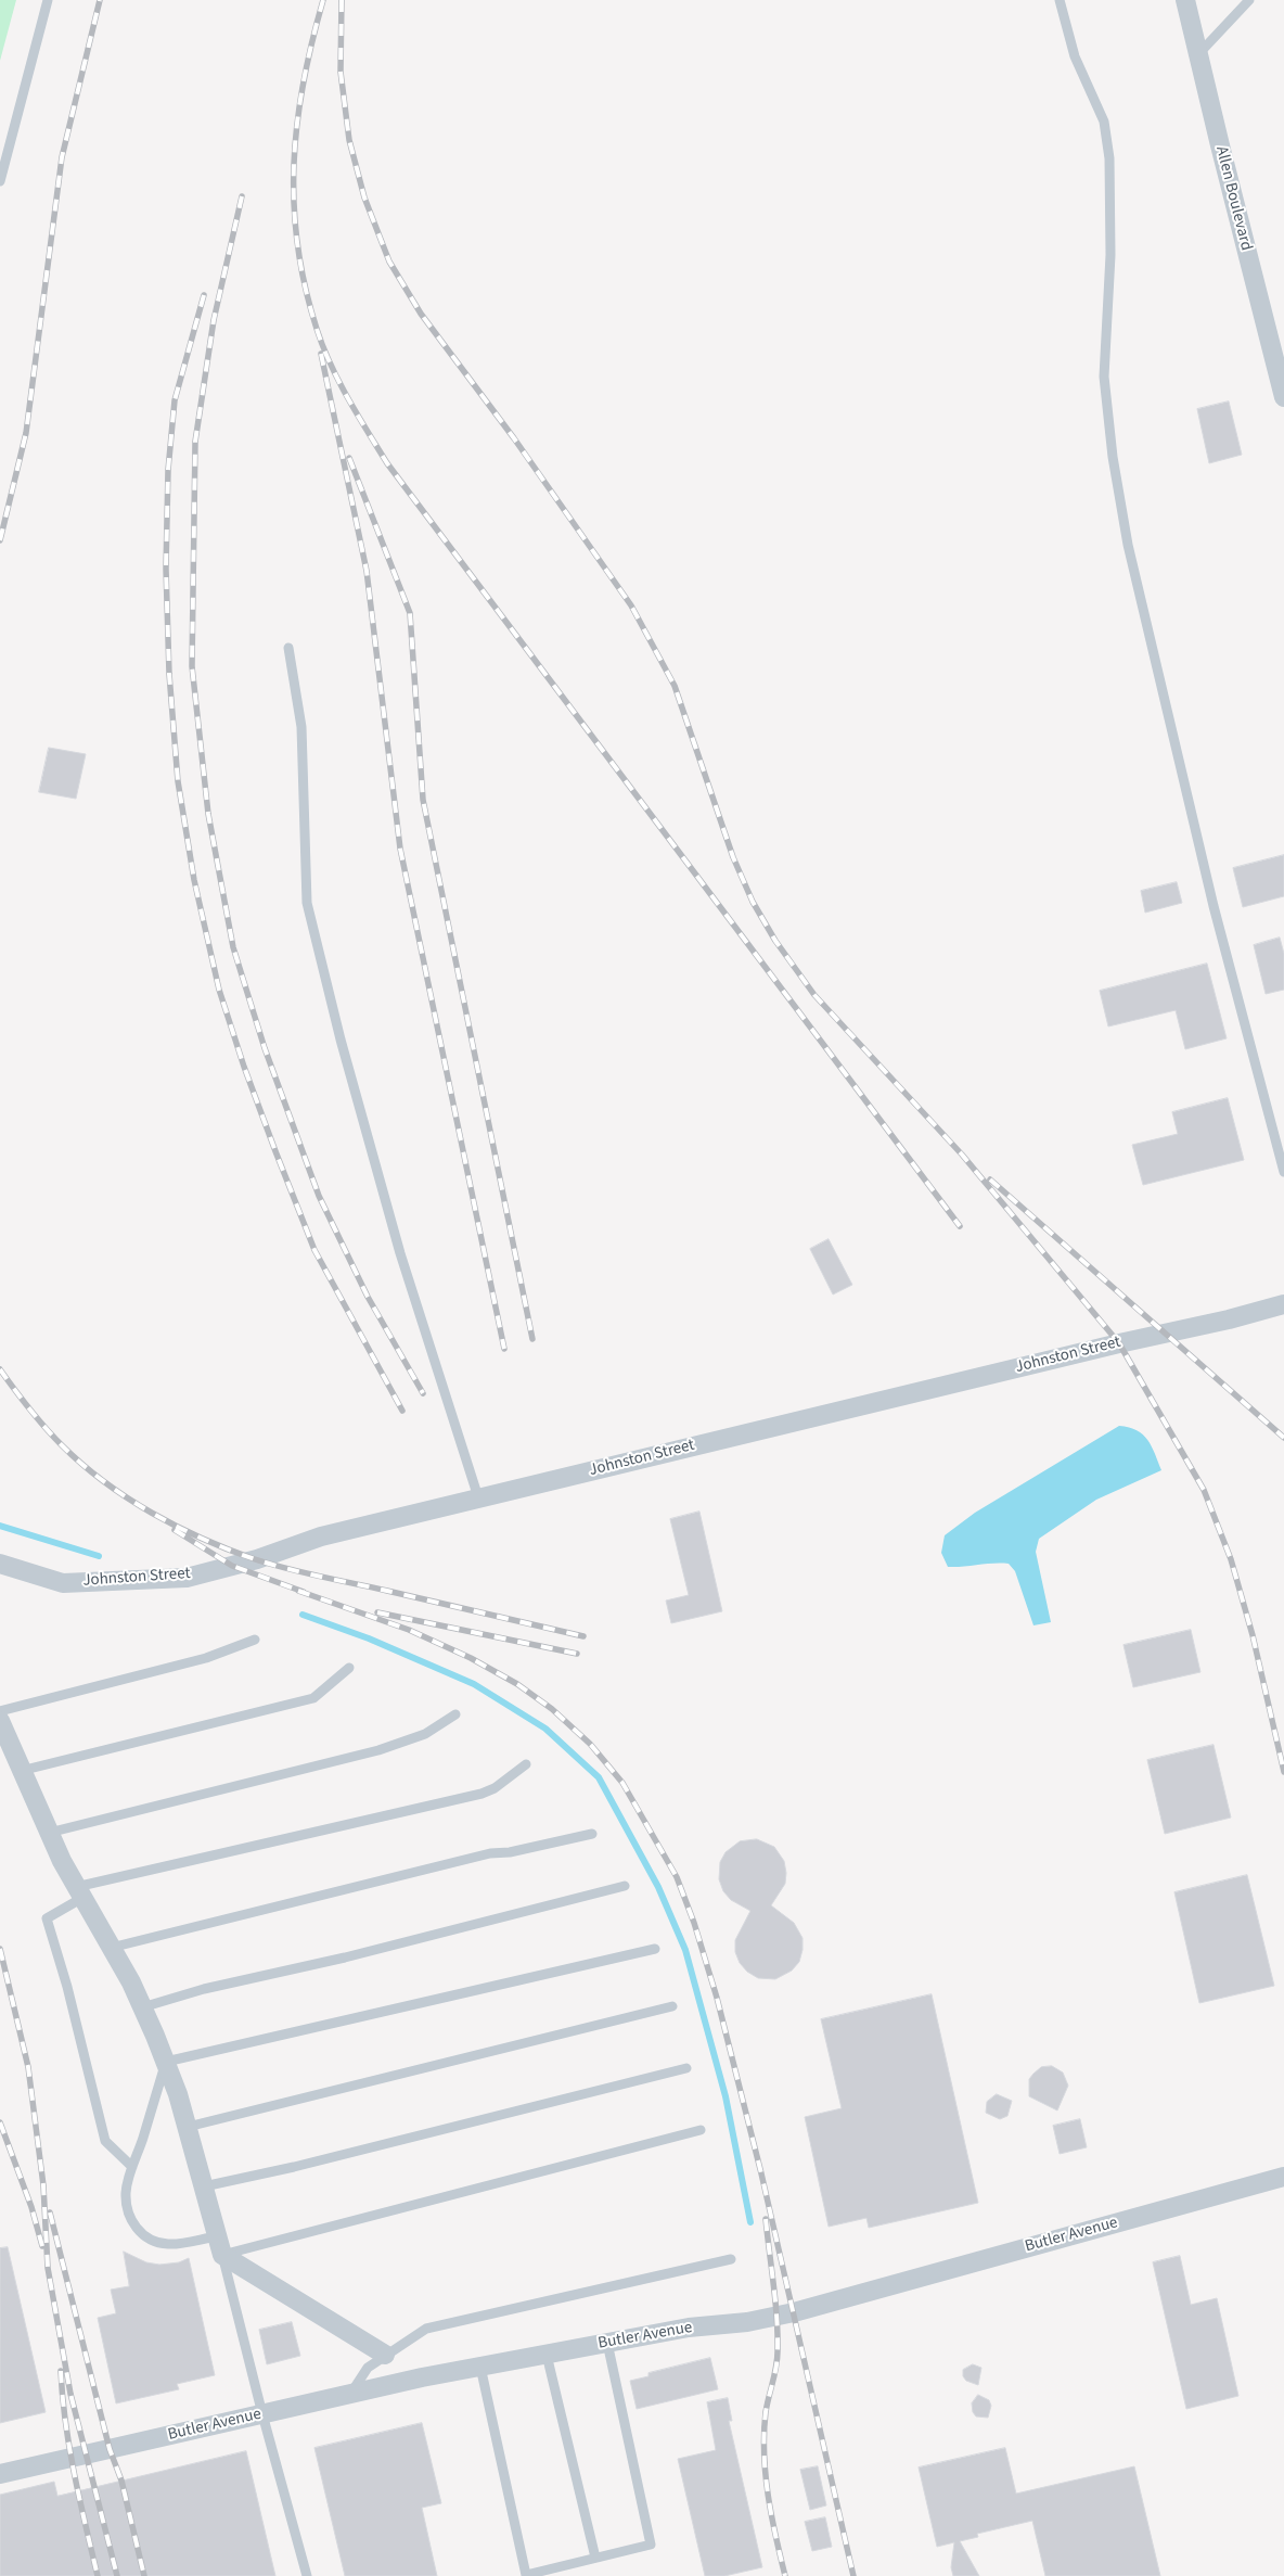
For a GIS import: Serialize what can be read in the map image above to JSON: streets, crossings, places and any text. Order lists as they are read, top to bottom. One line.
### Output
{"streets":{"street":["Allen Boulevard","Johnston Street","Butler Avenue"]}}
